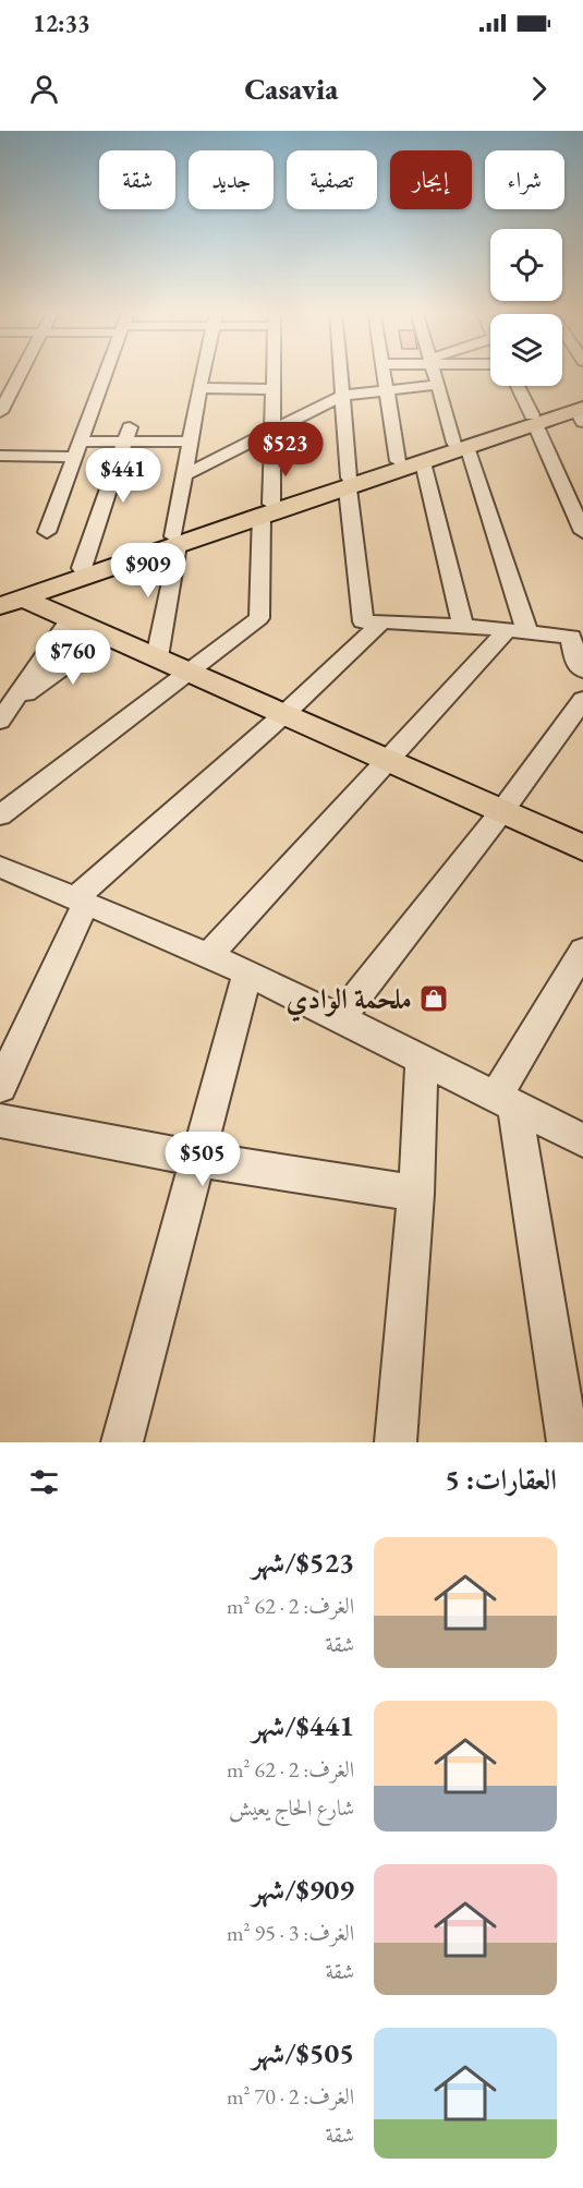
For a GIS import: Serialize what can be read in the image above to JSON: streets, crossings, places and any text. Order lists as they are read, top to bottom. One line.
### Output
{"places":{"shop":["ملحمة الوادي"]},"page":{"status":"12:33","header":"Casavia","chip":["شراء","إيجار","تصفية","جديد","شقة"],"price":["$523","$441","$909","$760","$505"],"heading":"العقارات: 5","list":[{"name":"$523/شهر","note":"الغرف: 2 · 62 m² · شقة"},{"name":"$441/شهر","note":"الغرف: 2 · 62 m² · شارع الحاج يعيش"},{"name":"$909/شهر","note":"الغرف: 3 · 95 m² · شقة"},{"name":"$505/شهر","note":"الغرف: 2 · 70 m² · شقة"}]}}
